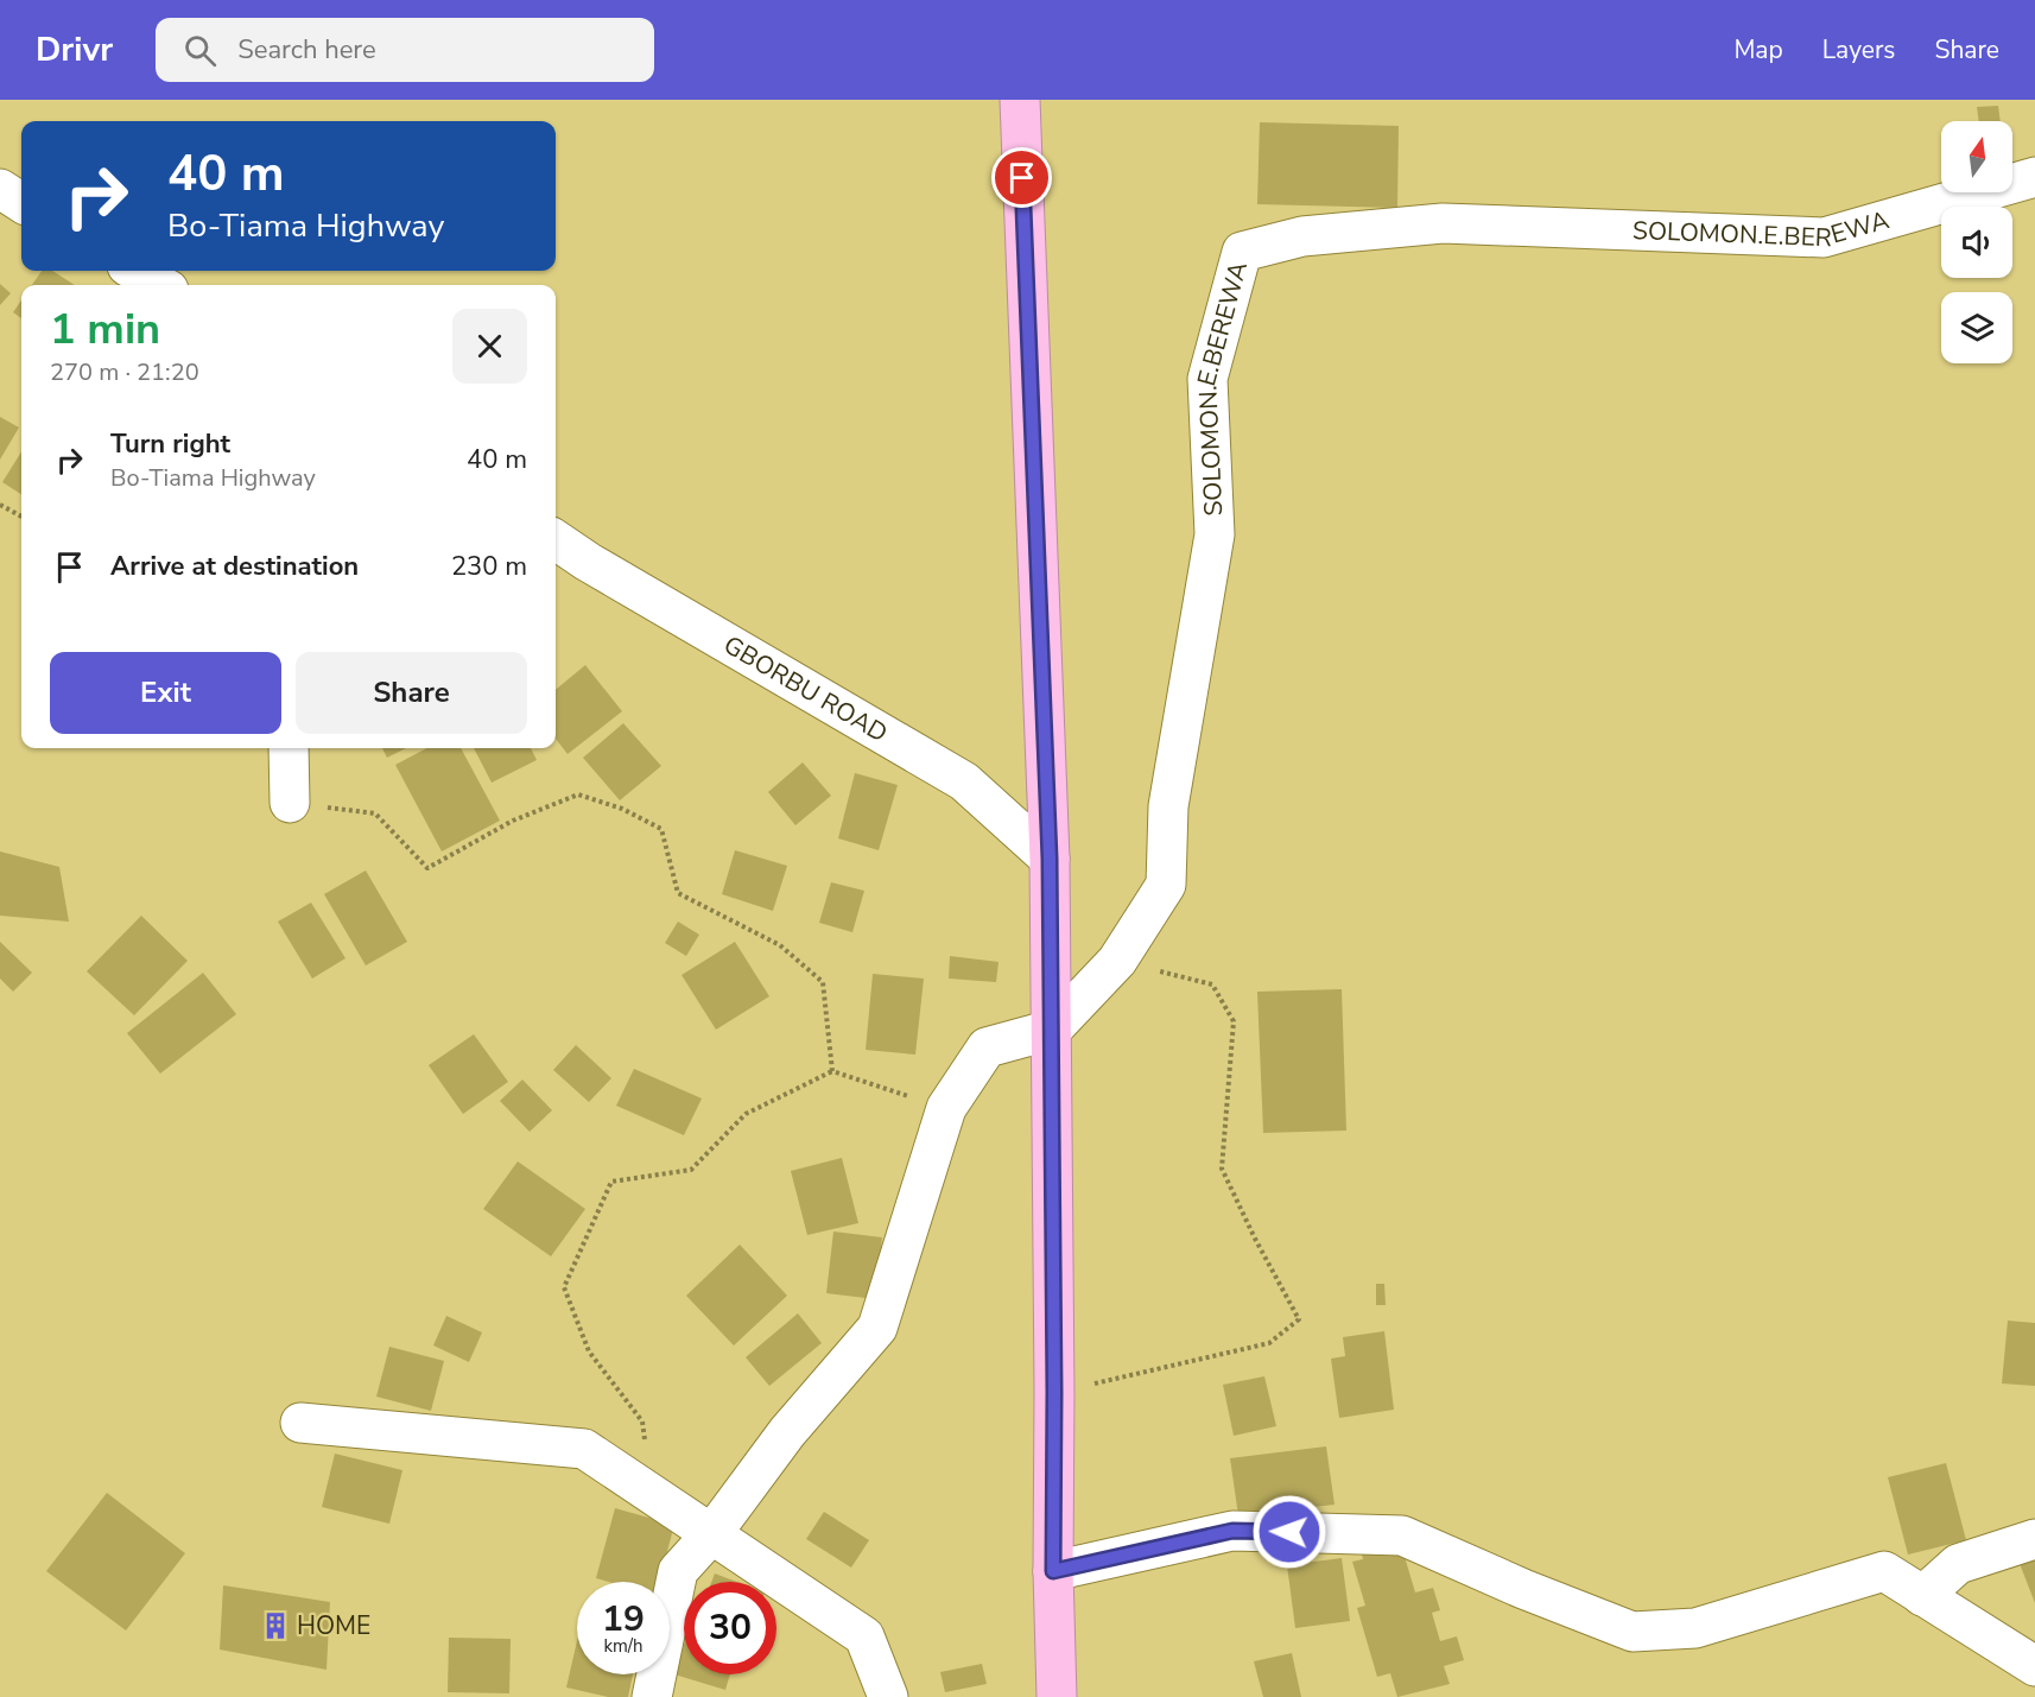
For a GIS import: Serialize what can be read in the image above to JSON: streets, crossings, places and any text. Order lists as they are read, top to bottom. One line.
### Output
{"streets":{"street":["SOLOMON.E.BEREWA","GBORBU ROAD"]},"places":{"building":["HOME"]},"north":"top","page":{"header":"Drivr","search":"Search here","nav":["Map","Layers","Share"],"turn":["40 m","Bo-Tiama Highway"],"heading":["1 min","270 m · 21:20"],"list":[{"name":"Turn right","note":"Bo-Tiama Highway","value":"40 m"},{"name":"Arrive at destination","value":"230 m"}],"buttons":["Exit","Share"],"speed":"19 km/h","limit":"30"}}
